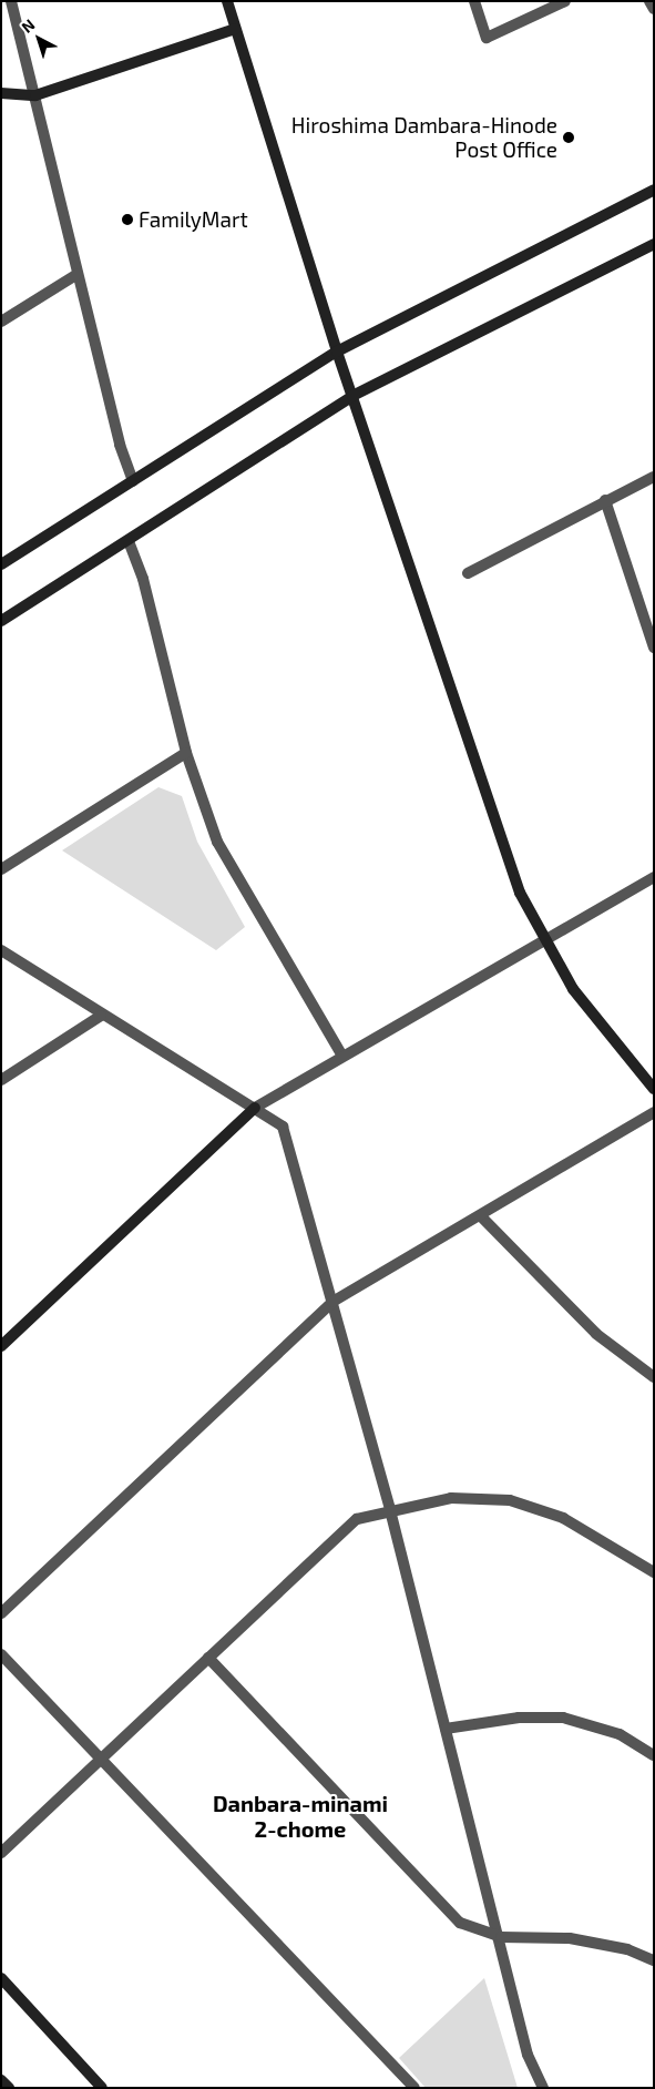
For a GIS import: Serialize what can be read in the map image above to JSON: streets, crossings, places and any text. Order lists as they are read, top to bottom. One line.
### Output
{"districts":["Danbara-minami 2-chome"],"places":["Hiroshima Dambara-Hinode Post Office","FamilyMart"],"north":"top left"}
